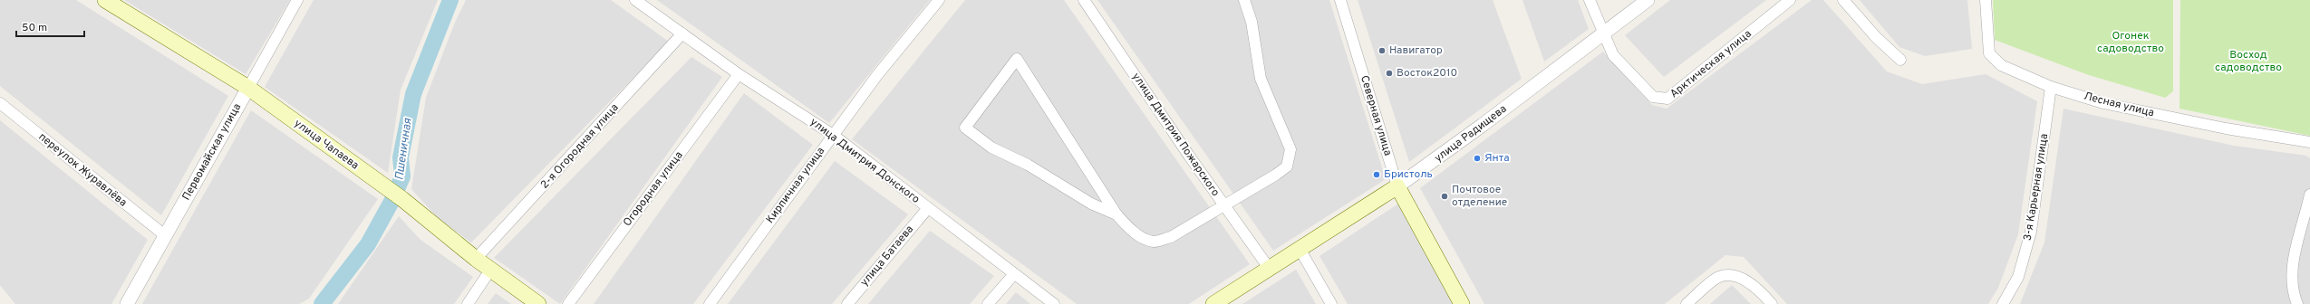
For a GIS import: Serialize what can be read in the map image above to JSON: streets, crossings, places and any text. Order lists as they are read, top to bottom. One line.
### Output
{"streets":{"main road":["Северная улица","улица Радищева","улица Чапаева"],"street":["Арктическая улица","Лесная улица","улица Дмитрия Пожарского","2-я Огородная улица","Первомайская улица","улица Дмитрия Донского","переулок Журавлёва","Кирпичная улица","3-я Карьерная улица","Огородная улица","улица Батаева"]},"crossings":[["Арктическая улица","улица Радищева"],["Лесная улица","3-я Карьерная улица"],["Северная улица","улица Радищева"],["улица Радищева","улица Дмитрия Пожарского"],["улица Чапаева","2-я Огородная улица"],["улица Чапаева","Первомайская улица"],["2-я Огородная улица","улица Дмитрия Донского"],["Первомайская улица","переулок Журавлёва"],["улица Дмитрия Донского","Кирпичная улица"],["улица Дмитрия Донского","Огородная улица"],["улица Дмитрия Донского","улица Батаева"]],"water":["Пшеничная"],"parks":["Огонек садоводство","Восход садоводство"],"places":["Навигатор","Восток2010","Янта","Бристоль","Почтовое отделение"],"scale_bar":"50 m"}
